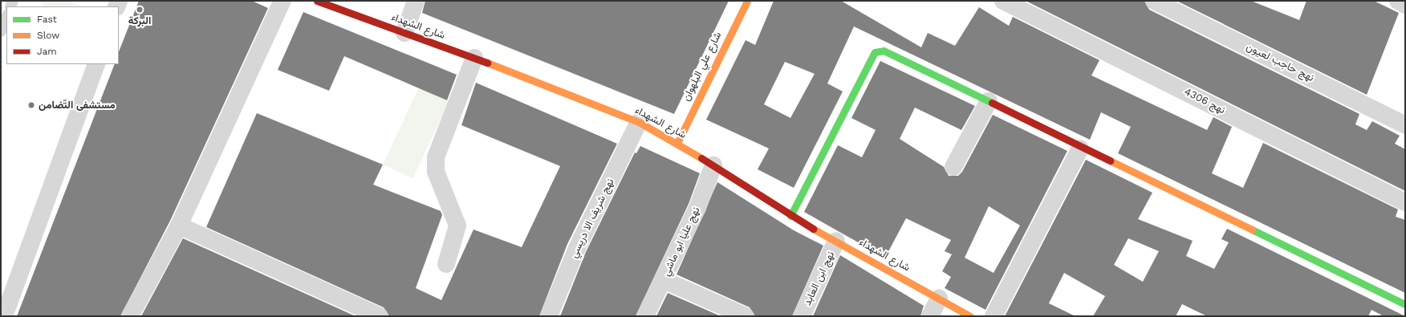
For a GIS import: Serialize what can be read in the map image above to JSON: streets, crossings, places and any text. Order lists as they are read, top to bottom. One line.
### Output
{"streets":{"street":["شارع الشهداء","نهج حاجب لعيون","شارع علي البلهوان","نهج 4306","نهج شريف الا دريسي","نهج عليا ابو ماشي","نهج ابن العابد"]},"crossings":[["شارع الشهداء","شارع علي البلهوان"],["شارع الشهداء","نهج شريف الا دريسي"],["شارع الشهداء","نهج عليا ابو ماشي"],["شارع الشهداء","نهج ابن العابد"]],"places":["البركة","مستشفى التّضامن"],"legend":["Fast","Slow","Jam"]}
